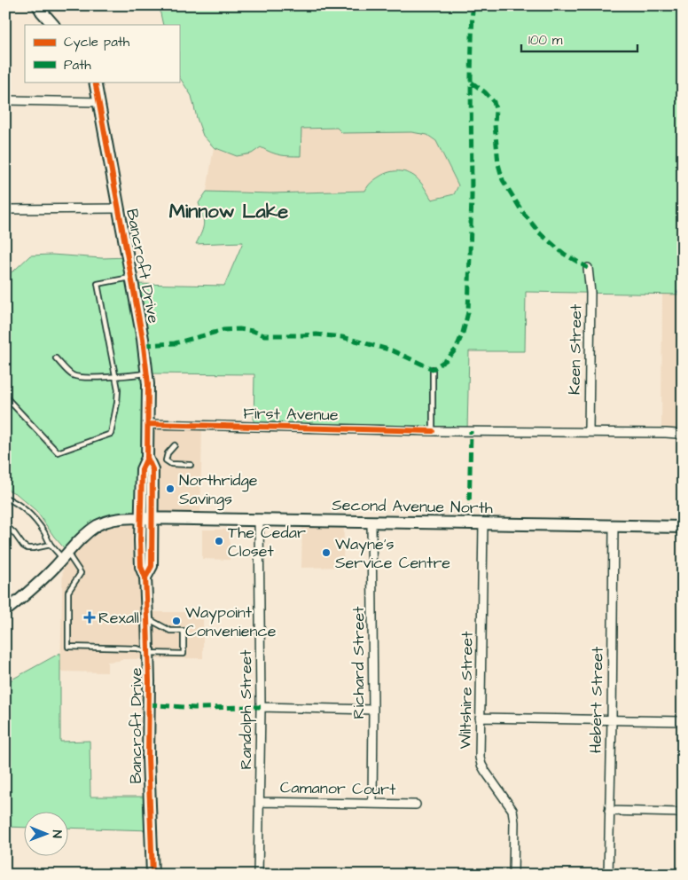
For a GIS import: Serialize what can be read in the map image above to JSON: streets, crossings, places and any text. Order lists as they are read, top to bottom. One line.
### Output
{"streets":{"main road":["Bancroft Drive","Second Avenue North"],"street":["Keen Street","First Avenue","Richard Street","Wiltshire Street","Hebert Street","Randolph Street","Camanor Court"]},"crossings":[["Bancroft Drive","First Avenue"],["Bancroft Drive","Second Avenue North"],["Keen Street","First Avenue"],["Second Avenue North","Richard Street"],["Second Avenue North","Wiltshire Street"],["Second Avenue North","Hebert Street"],["Second Avenue North","Randolph Street"],["Richard Street","Camanor Court"],["Randolph Street","Camanor Court"]],"districts":["Minnow Lake"],"places":{"other":["Northridge Savings","The Cedar Closet","Wayne's Service Centre","Waypoint Convenience"],"health":["Rexall"]},"legend":["Cycle path","Path"],"scale_bar":"100 m","north":"right"}
